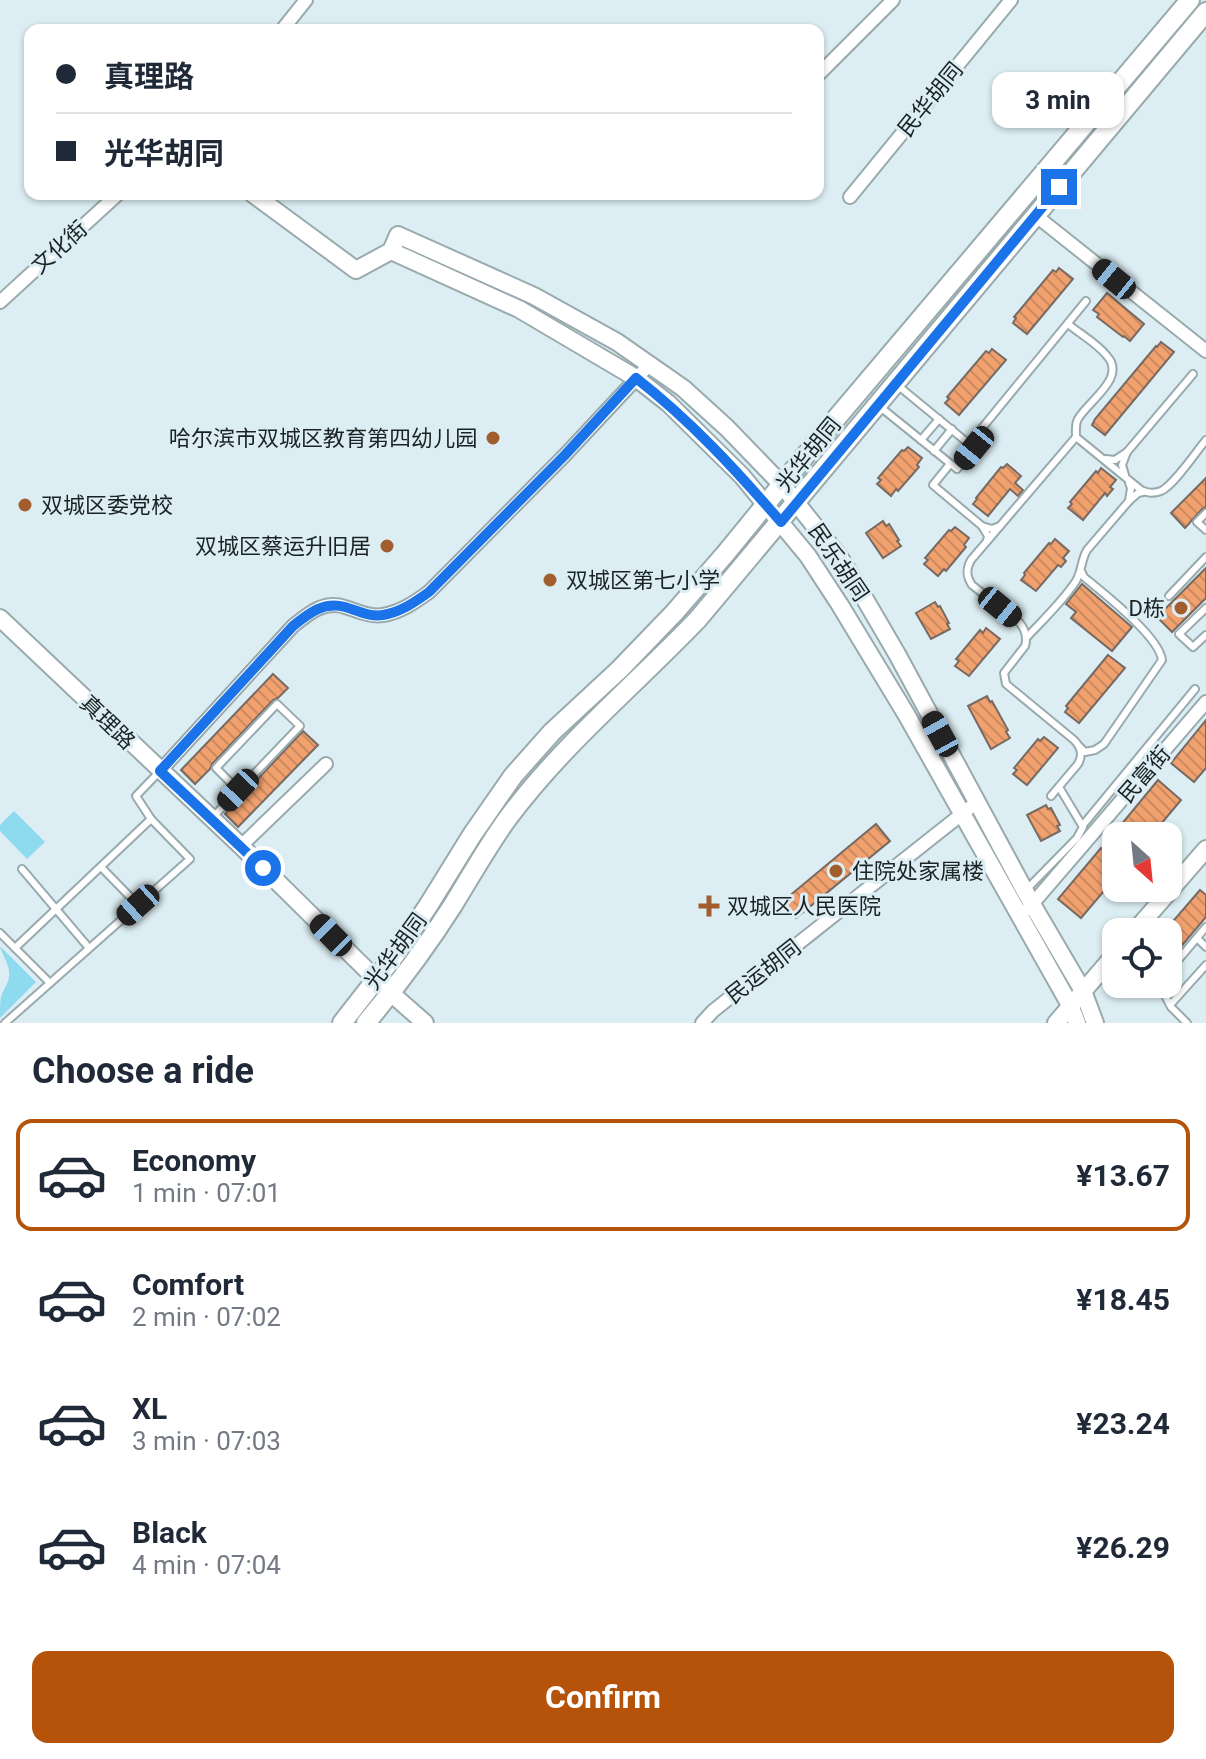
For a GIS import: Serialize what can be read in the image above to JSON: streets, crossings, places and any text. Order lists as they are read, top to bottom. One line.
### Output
{"streets":{"main road":["光华胡同"],"street":["民华胡同","文化街","民乐胡同","真理路","民富街","民运胡同"]},"crossings":[["光华胡同","民乐胡同"],["光华胡同","真理路"],["民乐胡同","民富街"],["民乐胡同","民运胡同"]],"places":{"other":["哈尔滨市双城区教育第四幼儿园","双城区委党校","双城区蔡运升旧居","双城区第七小学","D栋","住院处家属楼"],"health":["双城区人民医院"]},"north":"bottom right","page":{"banner":["真理路","光华胡同"],"bubble":"3 min","heading":"Choose a ride","list":[{"name":"Economy","note":"1 min · 07:01","value":"¥13.67"},{"name":"Comfort","note":"2 min · 07:02","value":"¥18.45"},{"name":"XL","note":"3 min · 07:03","value":"¥23.24"},{"name":"Black","note":"4 min · 07:04","value":"¥26.29"}],"buttons":"Confirm"}}
